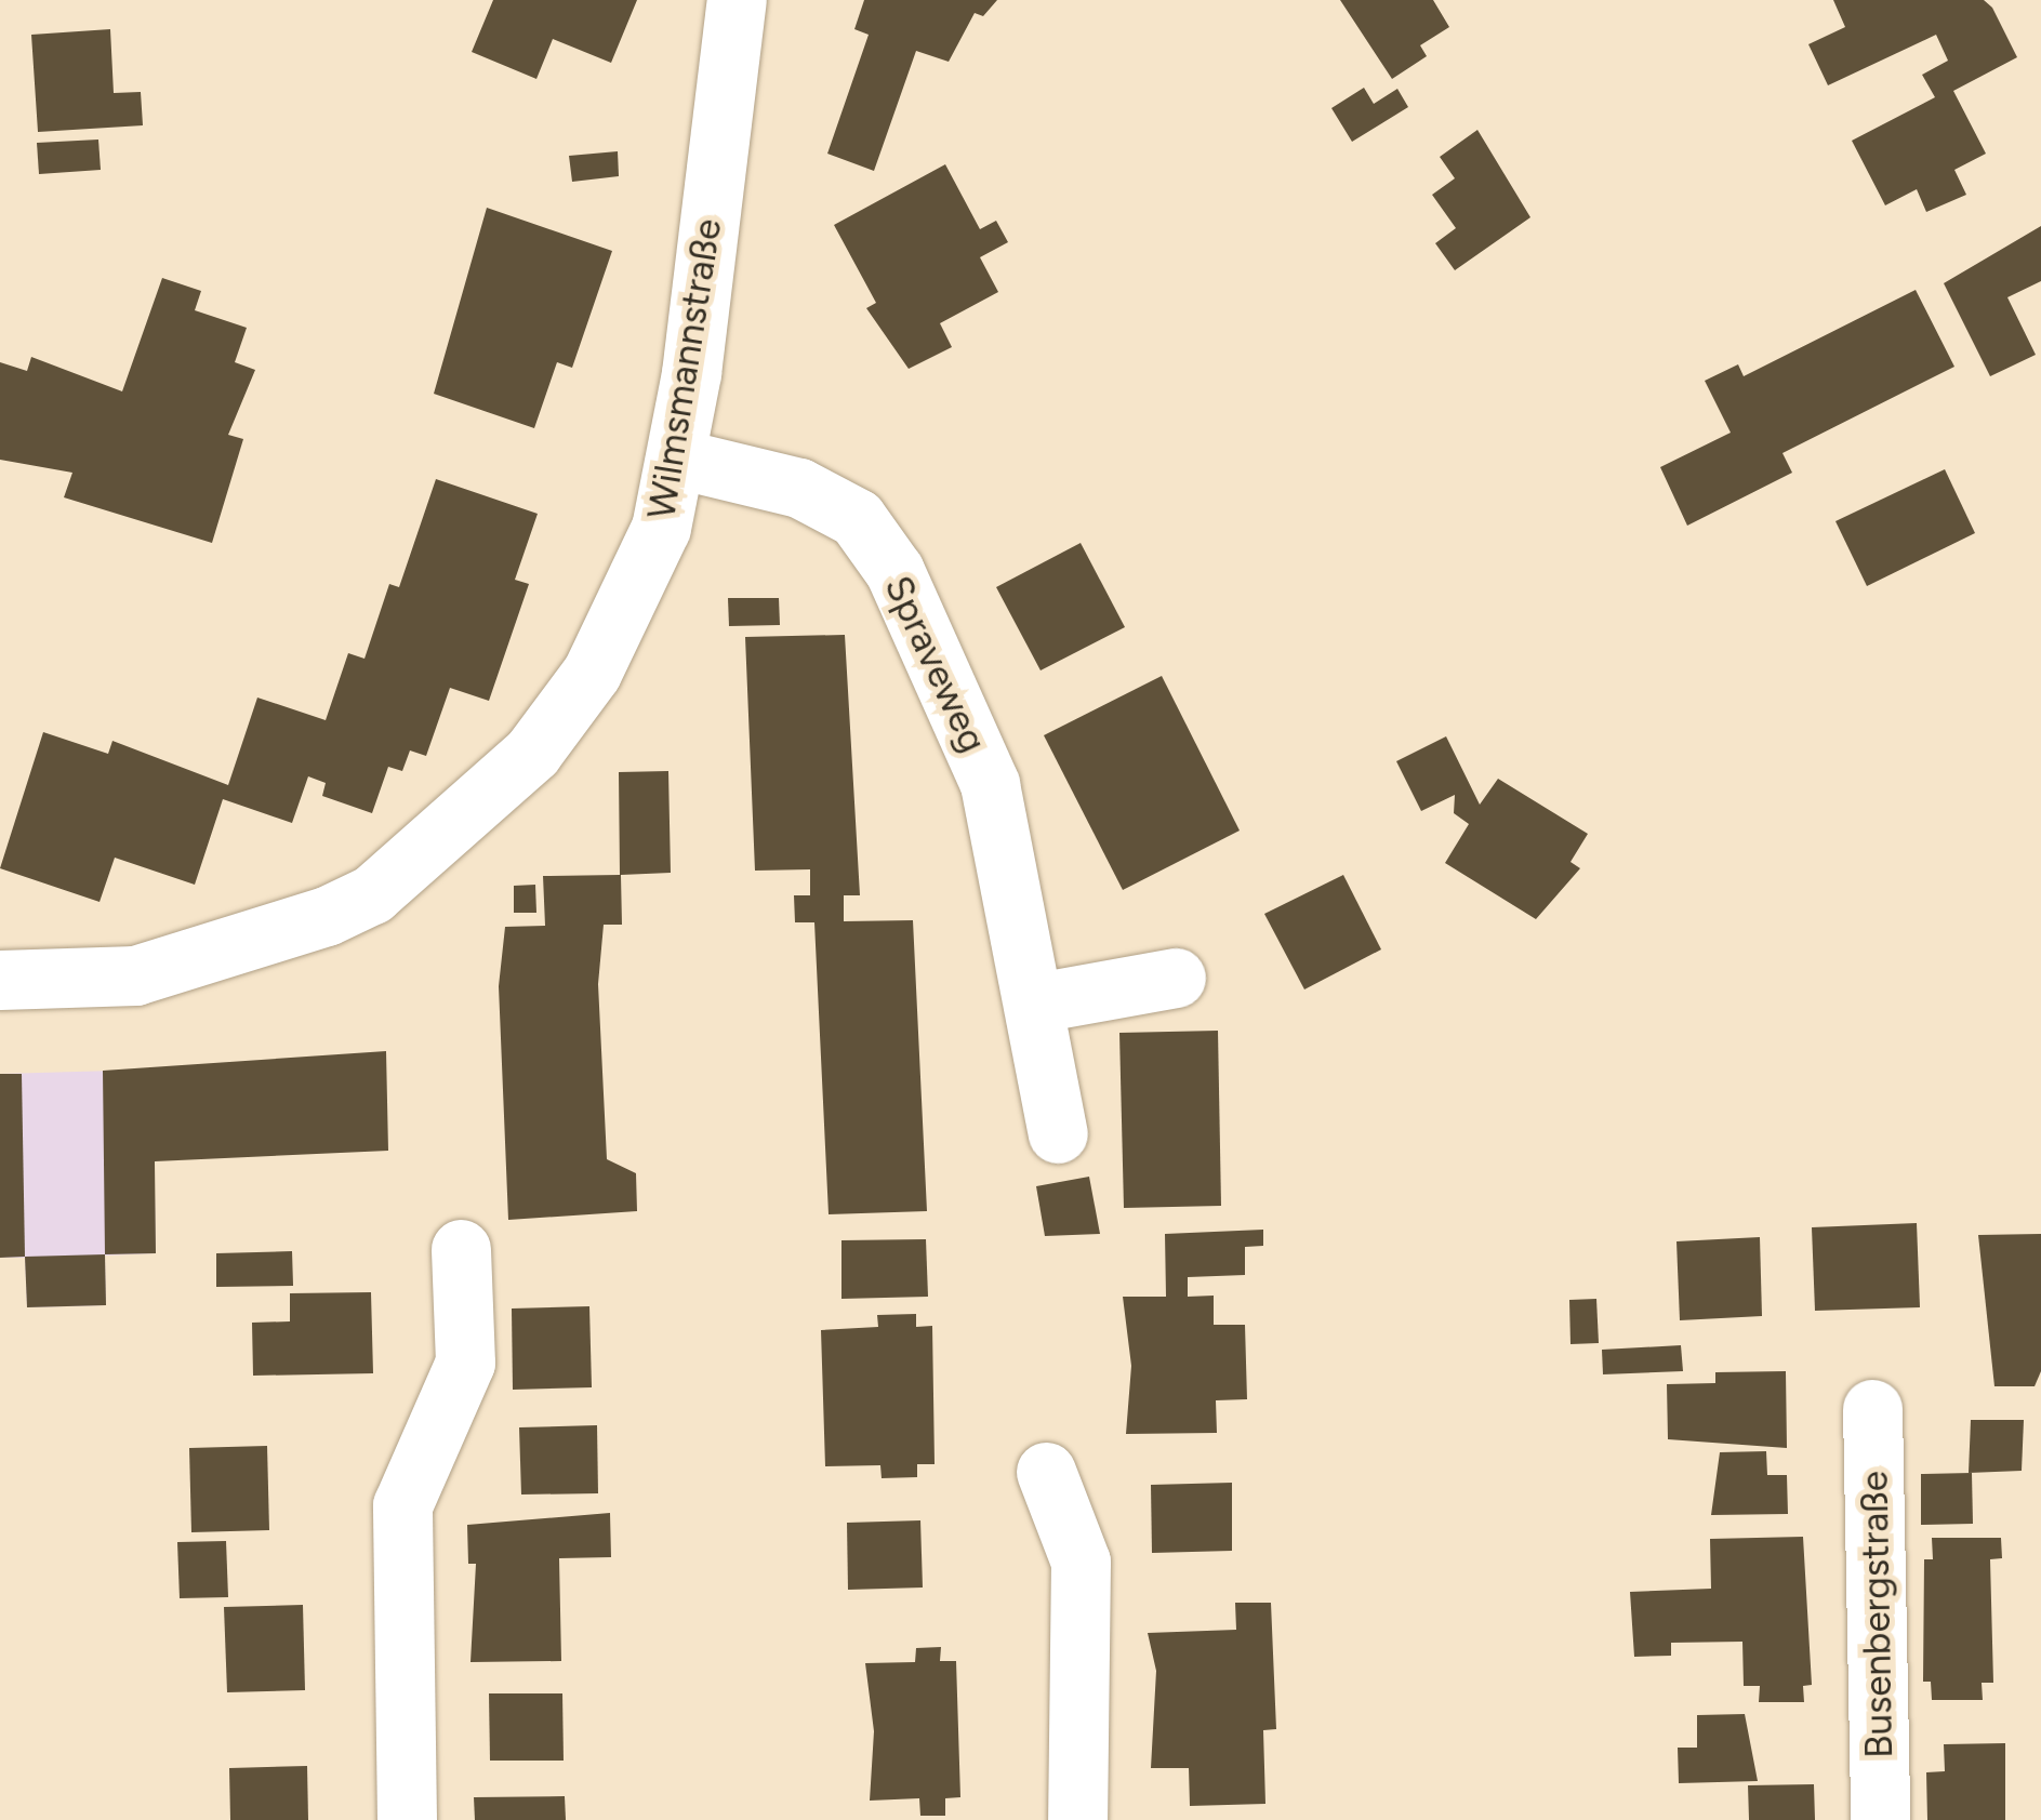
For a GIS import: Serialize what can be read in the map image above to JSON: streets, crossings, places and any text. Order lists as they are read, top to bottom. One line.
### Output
{"streets":{"street":["Wilmsmannstraße","Spraveweg","Busenbergstraße"]},"crossings":[["Wilmsmannstraße","Spraveweg"]]}
